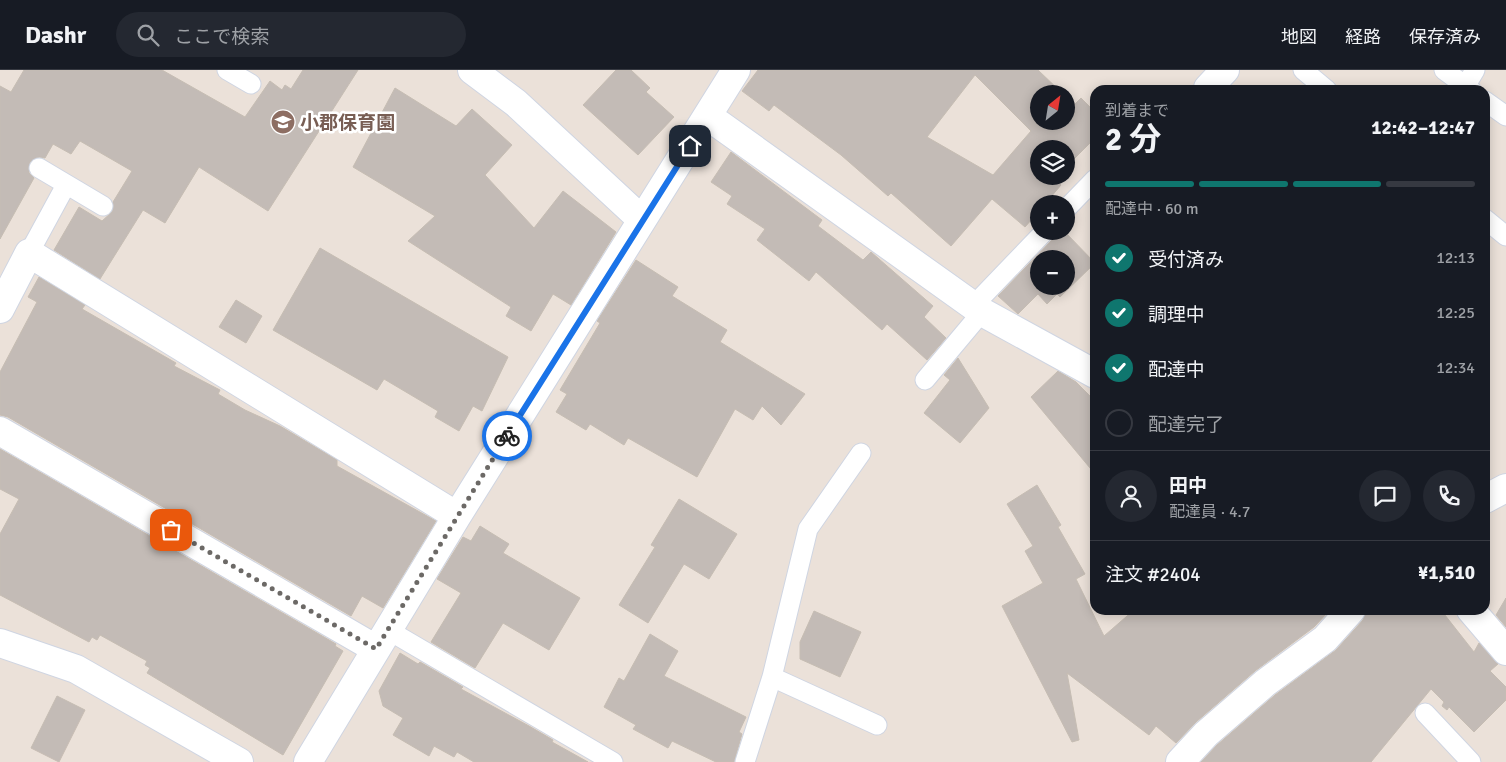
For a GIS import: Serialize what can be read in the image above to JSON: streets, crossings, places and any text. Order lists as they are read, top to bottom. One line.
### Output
{"places":{"school or university":["小郡保育園"]},"north":"top right","page":{"header":"Dashr","search":"ここで検索","nav":["地図","経路","保存済み"],"map_buttons":["+","−"],"heading":["2 分","到着まで","12:42–12:47"],"panel":["田中","配達員 · 4.7","注文 #2404","¥1,510"],"bar":"配達中 · 60 m","list":[["受付済み","12:13"],["調理中","12:25"],["配達中","12:34"],"配達完了"]}}
